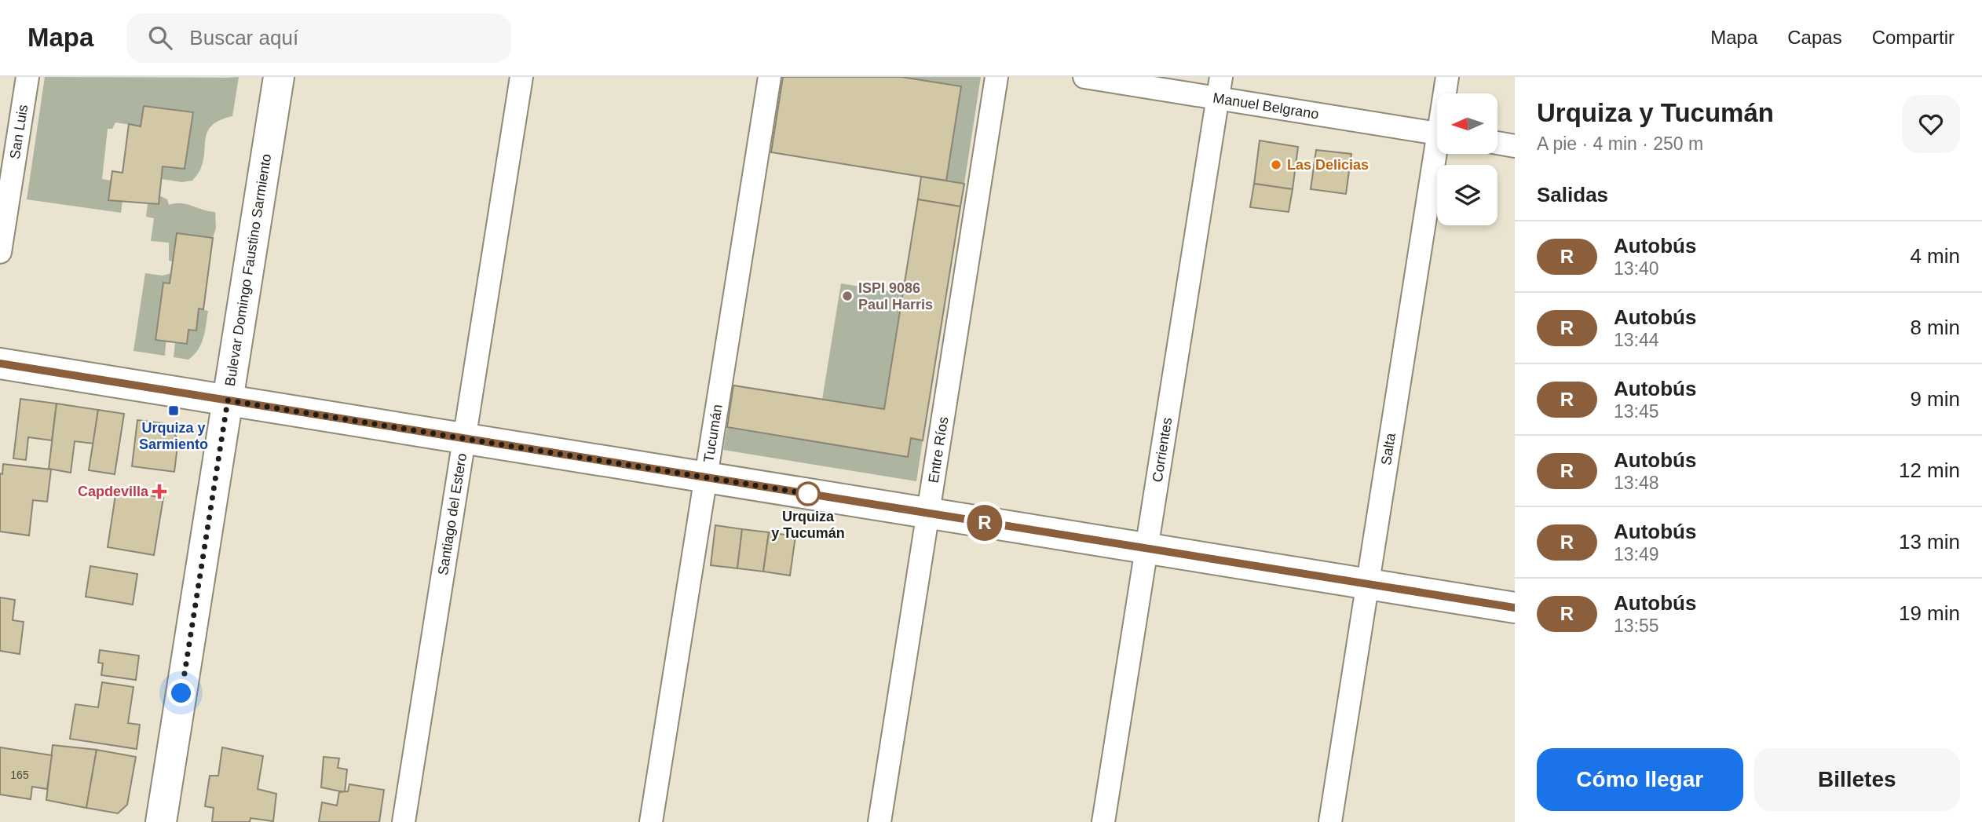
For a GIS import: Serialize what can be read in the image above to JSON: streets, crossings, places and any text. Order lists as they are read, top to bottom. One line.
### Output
{"streets":{"street":["Manuel Belgrano","San Luis","Bulevar Domingo Faustino Sarmiento","Tucumán","Salta","Entre Ríos","Corrientes","Santiago del Estero"]},"crossings":[["Manuel Belgrano","Corrientes"]],"places":{"other":["Las Delicias","ISPI 9086 Paul Harris","Urquiza y Tucumán"],"transit":["Urquiza y Sarmiento"],"health":["Capdevilla"]},"lines":["bus line R"],"house_numbers":["165"],"north":"left","page":{"header":"Mapa","search":"Buscar aquí","nav":["Mapa","Capas","Compartir"],"on_map":"R","heading":[["Urquiza y Tucumán","A pie · 4 min · 250 m"],"Salidas"],"list":[{"mark":"R","name":"Autobús","note":"13:40","value":"4 min"},{"mark":"R","name":"Autobús","note":"13:44","value":"8 min"},{"mark":"R","name":"Autobús","note":"13:45","value":"9 min"},{"mark":"R","name":"Autobús","note":"13:48","value":"12 min"},{"mark":"R","name":"Autobús","note":"13:49","value":"13 min"},{"mark":"R","name":"Autobús","note":"13:55","value":"19 min"}],"buttons":["Cómo llegar","Billetes"]}}
